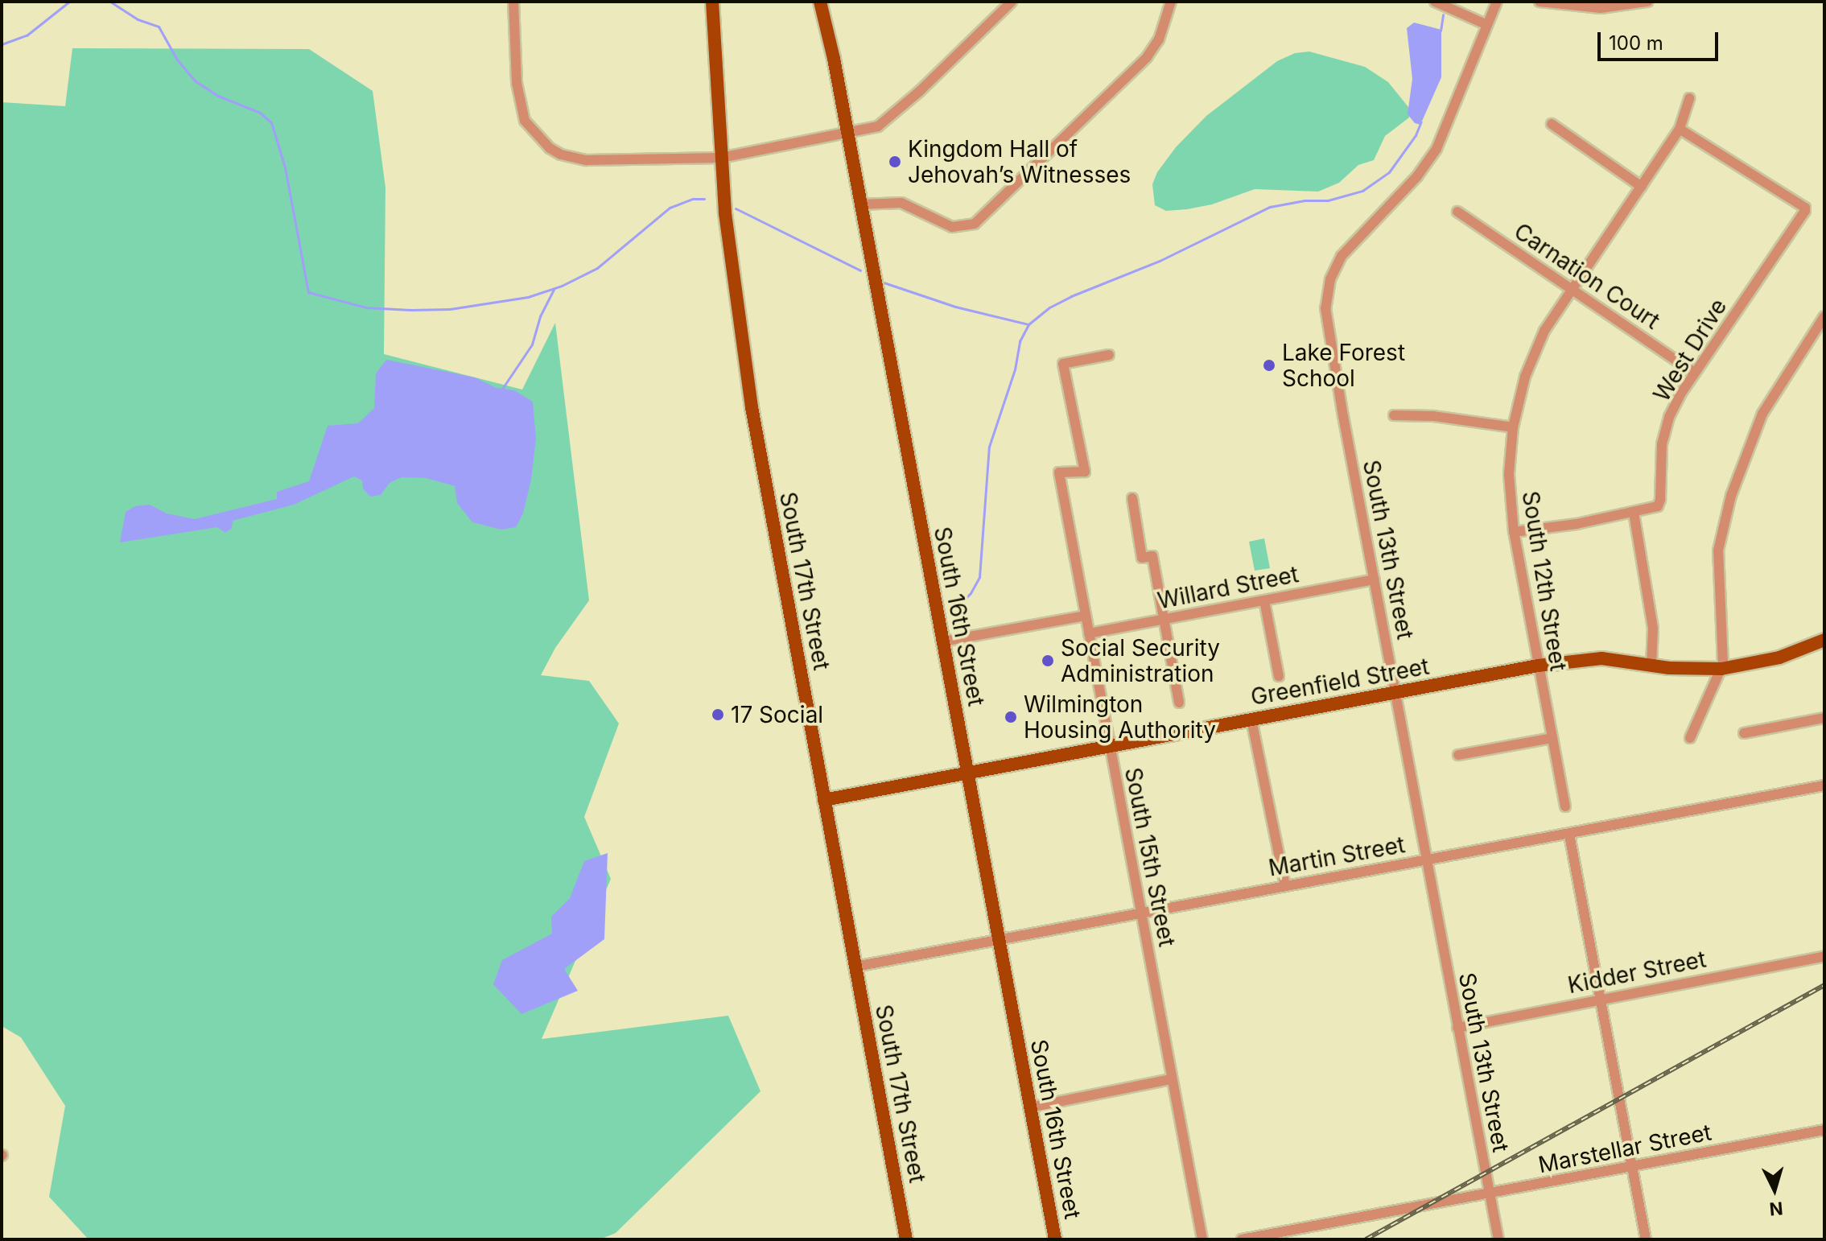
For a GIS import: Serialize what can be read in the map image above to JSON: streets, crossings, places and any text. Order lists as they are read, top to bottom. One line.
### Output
{"streets":{"main road":["South 17th Street","South 16th Street","Greenfield Street"],"street":["Carnation Court","West Drive","South 13th Street","South 12th Street","Willard Street","Martin Street","South 15th Street","Kidder Street","Marstellar Street"]},"crossings":[["Carnation Court","West Drive"],["Carnation Court","South 12th Street"],["West Drive","South 12th Street"],["South 13th Street","Willard Street"],["South 13th Street","Greenfield Street"],["South 13th Street","Martin Street"],["South 13th Street","Kidder Street"],["South 13th Street","Marstellar Street"],["South 17th Street","Greenfield Street"],["South 17th Street","Martin Street"],["South 12th Street","Greenfield Street"],["Willard Street","South 15th Street"],["South 16th Street","Greenfield Street"],["South 16th Street","Martin Street"],["Greenfield Street","South 15th Street"],["Martin Street","South 15th Street"]],"places":["Kingdom Hall of Jehovah’s Witnesses","Lake Forest School","Social Security Administration","17 Social","Wilmington Housing Authority"],"scale_bar":"100 m","north":"bottom"}
